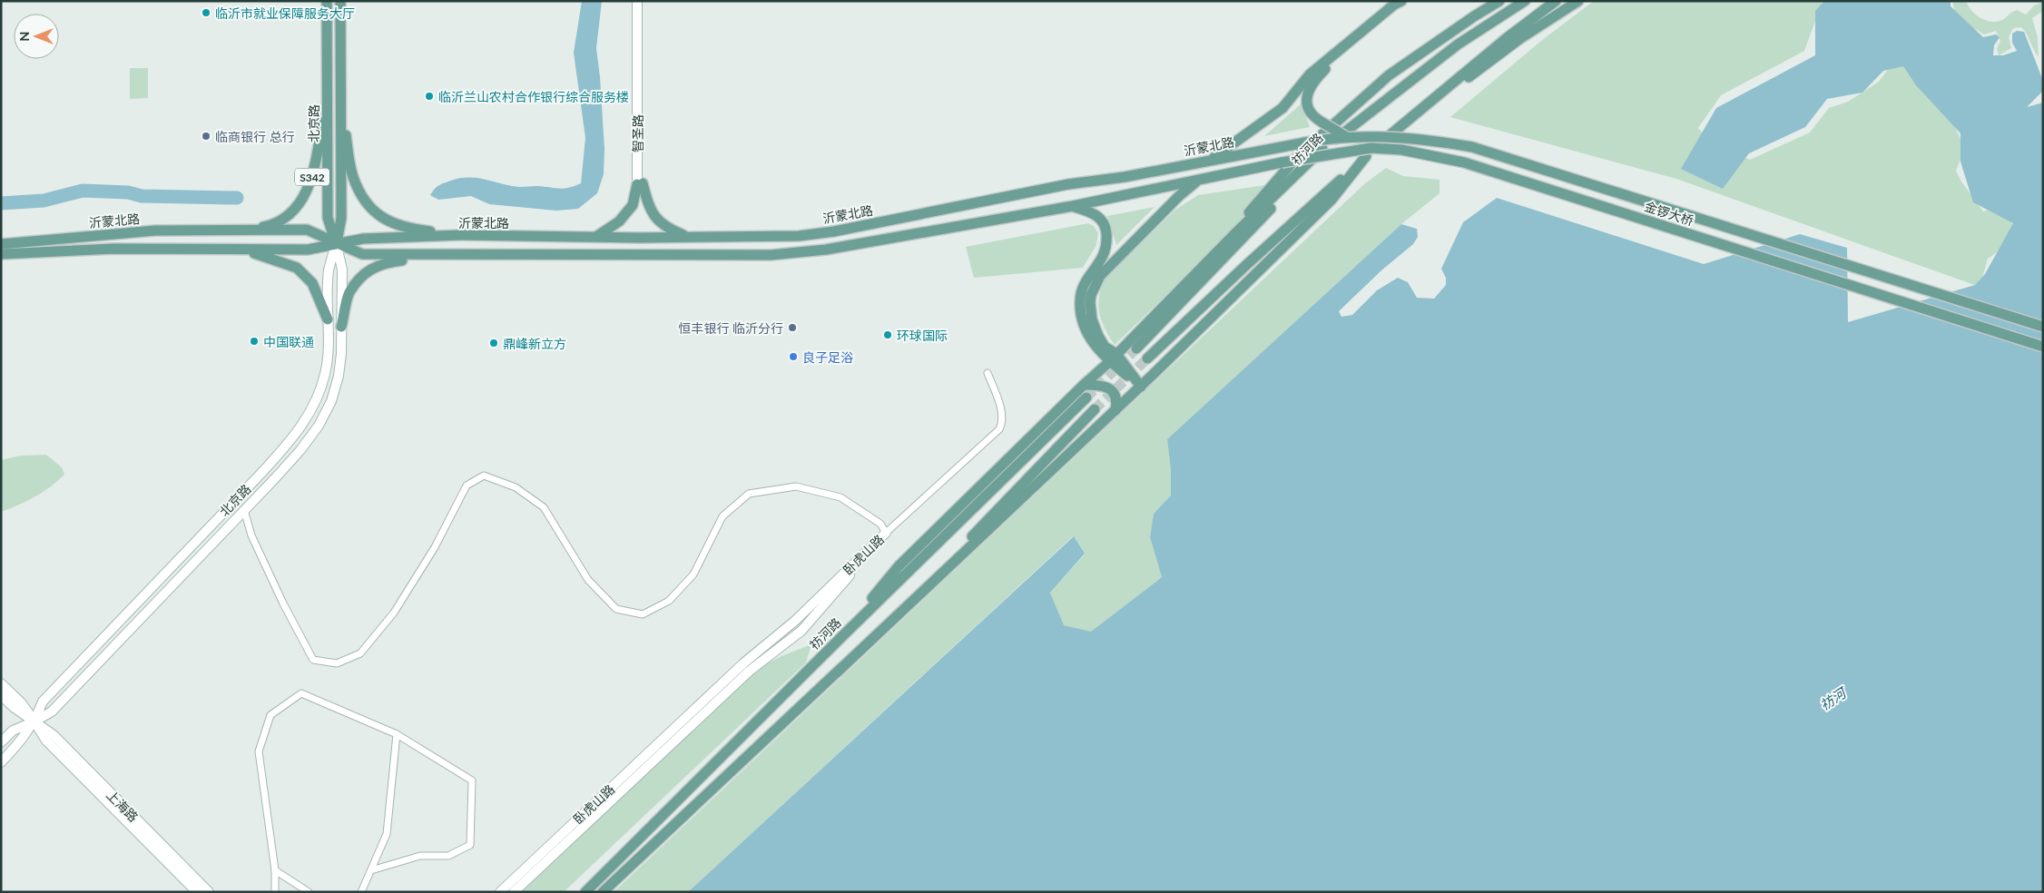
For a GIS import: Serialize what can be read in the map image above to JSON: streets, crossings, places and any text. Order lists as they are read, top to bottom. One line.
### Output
{"streets":{"main road":["北京路","沂蒙北路","祊河路","S342","金锣大桥"],"street":["智圣路","卧虎山路","上海路"]},"crossings":[["北京路","沂蒙北路"],["北京路","S342"],["北京路","上海路"],["沂蒙北路","S342"],["沂蒙北路","金锣大桥"]],"water":["祊河"],"places":["临沂市就业保障服务大厅","临沂兰山农村合作银行综合服务楼","临商银行 总行","恒丰银行 临沂分行","环球国际","中国联通","鼎峰新立方","良子足浴"],"north":"left"}
